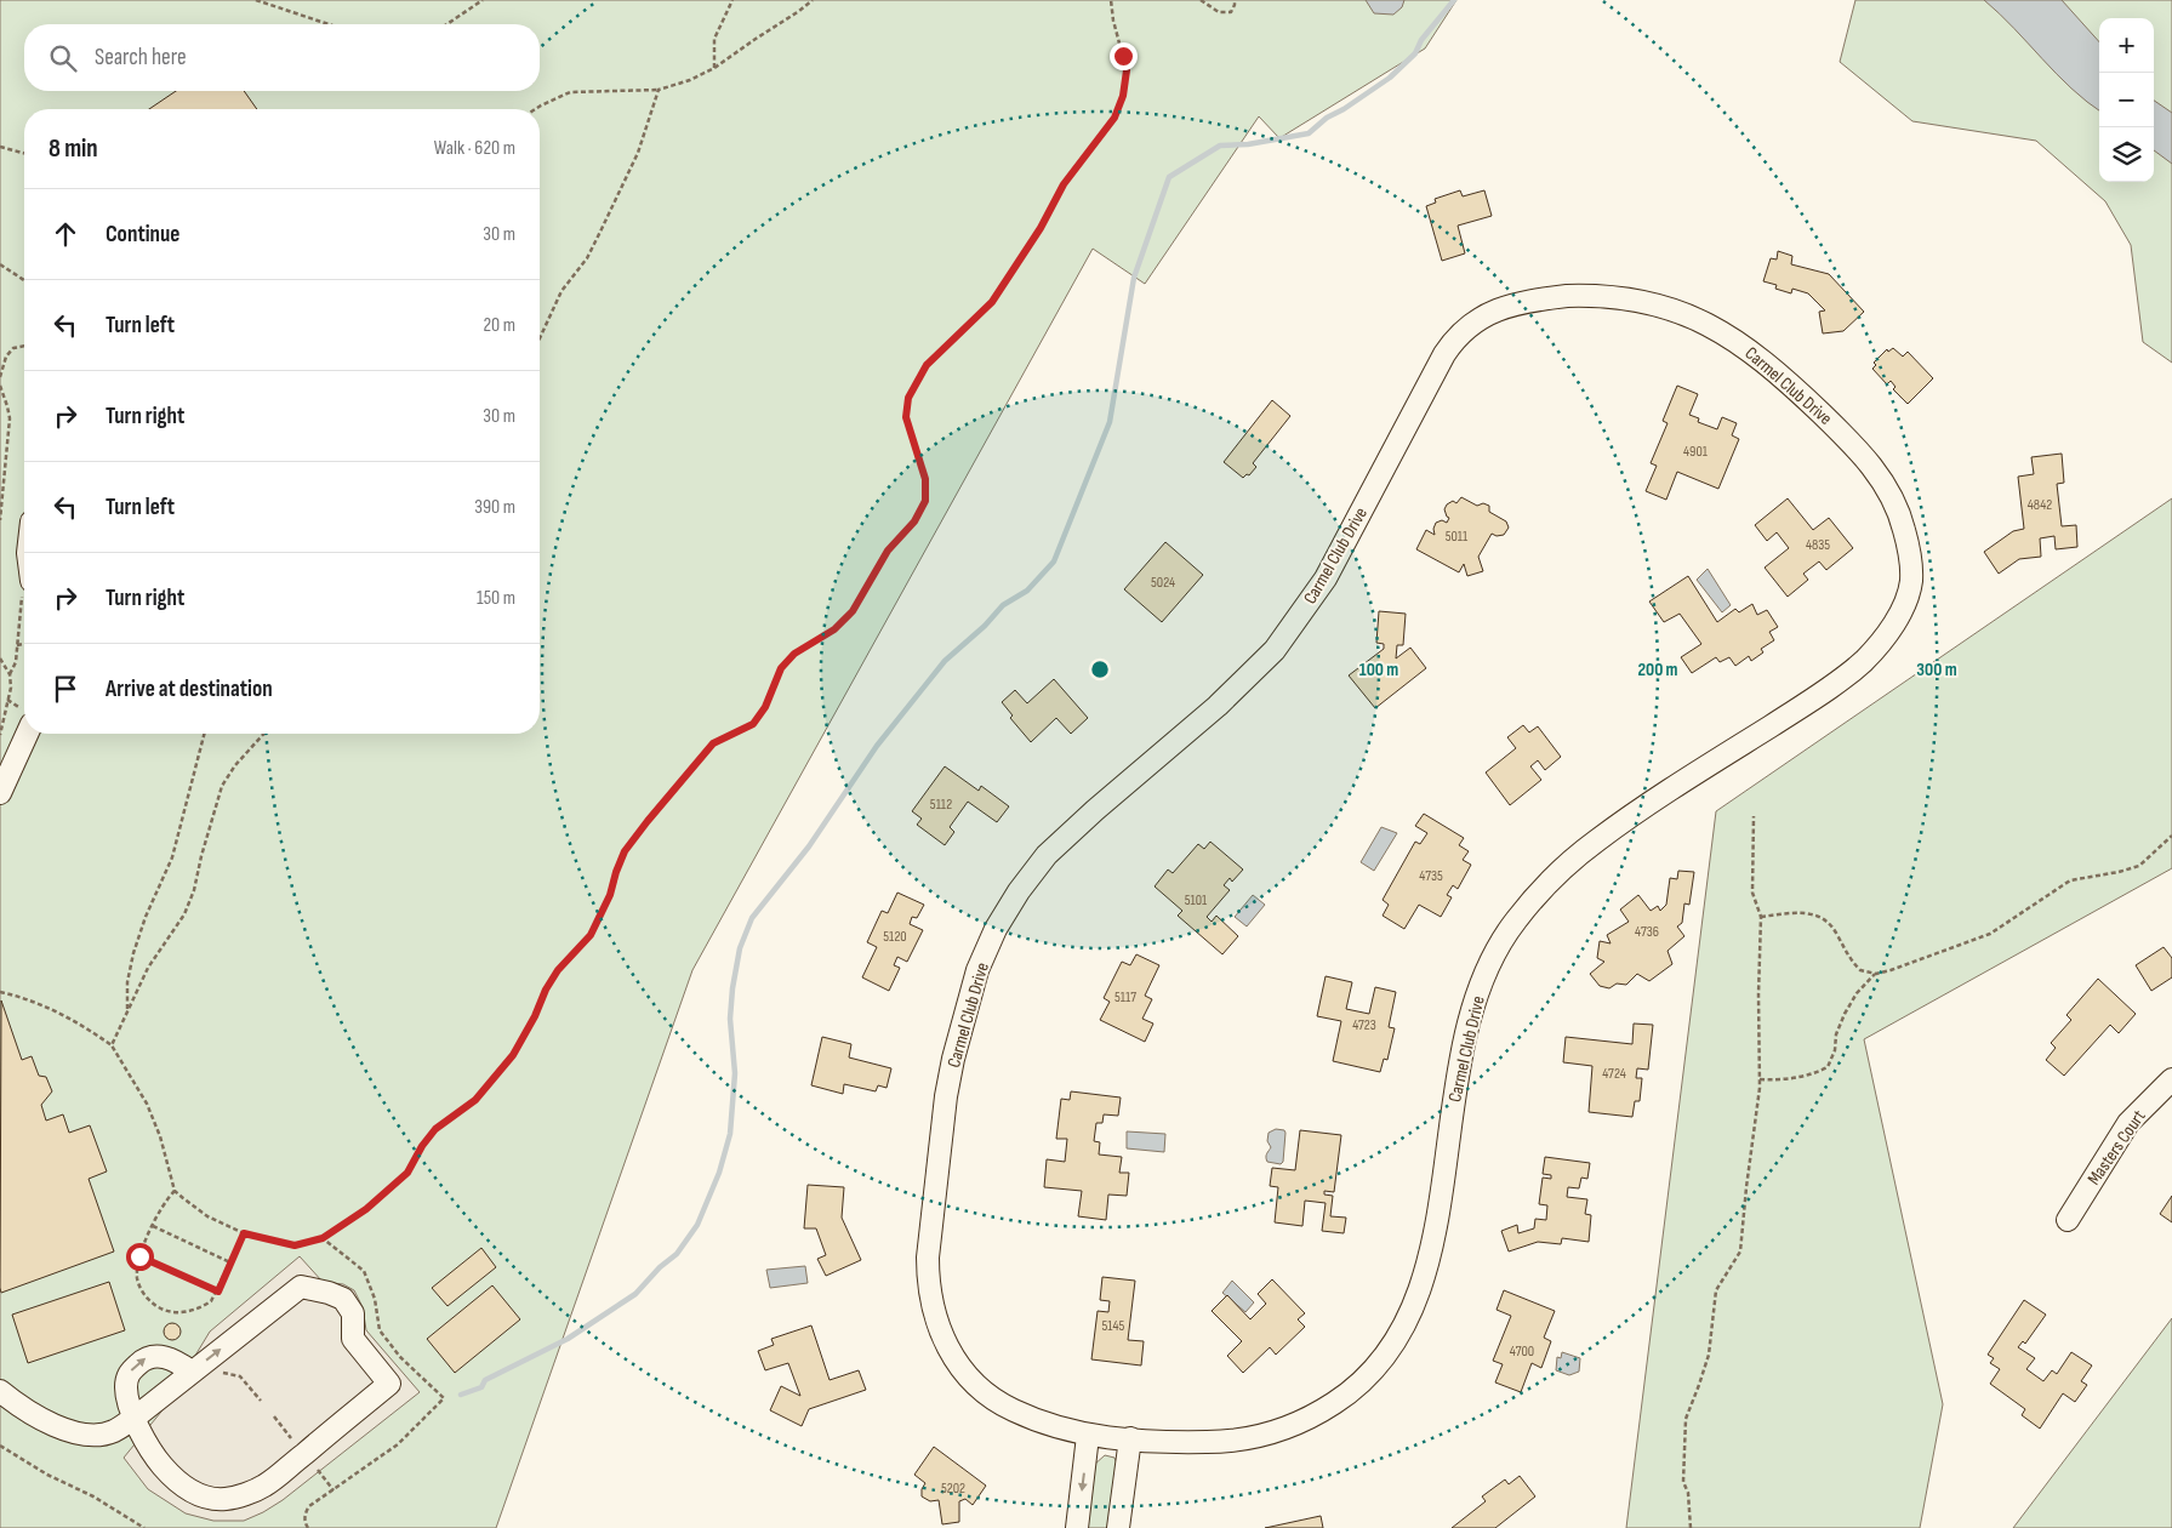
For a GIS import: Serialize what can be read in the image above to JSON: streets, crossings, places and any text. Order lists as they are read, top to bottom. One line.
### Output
{"streets":{"street":["Carmel Club Drive","Masters Court"]},"house_numbers":["4901","4842","5011","4835","5024","5112","4735","5101","4736","5120","5117","4723","4724","5145","4700","5202"],"page":{"map_buttons":["+","−"],"search":"Search here","heading":["8 min","Walk · 620 m"],"list":[["Continue","30 m"],["Turn left","20 m"],["Turn right","30 m"],["Turn left","390 m"],["Turn right","150 m"],"Arrive at destination"]},"rings":["100 m","200 m","300 m"]}
